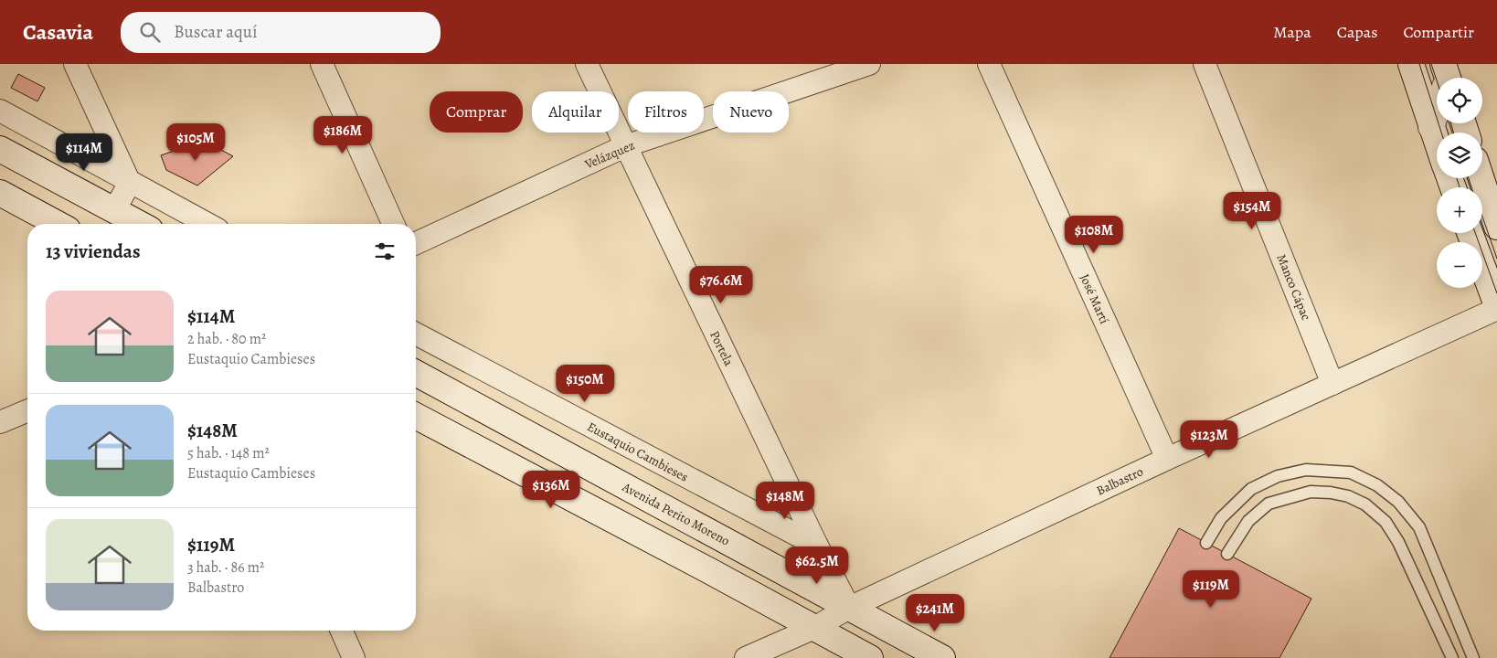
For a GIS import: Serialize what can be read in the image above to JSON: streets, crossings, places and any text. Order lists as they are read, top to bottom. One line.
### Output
{"streets":{"main road":["Avenida Perito Moreno"],"street":["Velázquez","Manco Cápac","José Martí","Portela","Eustaquio Cambieses","Balbastro"]},"crossings":[["Velázquez","Portela"],["Manco Cápac","Balbastro"],["José Martí","Balbastro"],["Portela","Eustaquio Cambieses"],["Portela","Balbastro"],["Portela","Avenida Perito Moreno"],["Balbastro","Avenida Perito Moreno"]],"page":{"header":"Casavia","search":"Buscar aquí","nav":["Mapa","Capas","Compartir"],"map_buttons":["+","−"],"chip":["Comprar","Alquilar","Filtros","Nuevo"],"price":["$186M","$105M","$114M","$154M","$108M","$76.6M","$150M","$123M","$136M","$148M","$62.5M","$119M","$241M"],"heading":"13 viviendas","list":[{"name":"$114M","note":"2 hab. · 80 m² · Eustaquio Cambieses"},{"name":"$148M","note":"5 hab. · 148 m² · Eustaquio Cambieses"},{"name":"$119M","note":"3 hab. · 86 m² · Balbastro"}]}}
